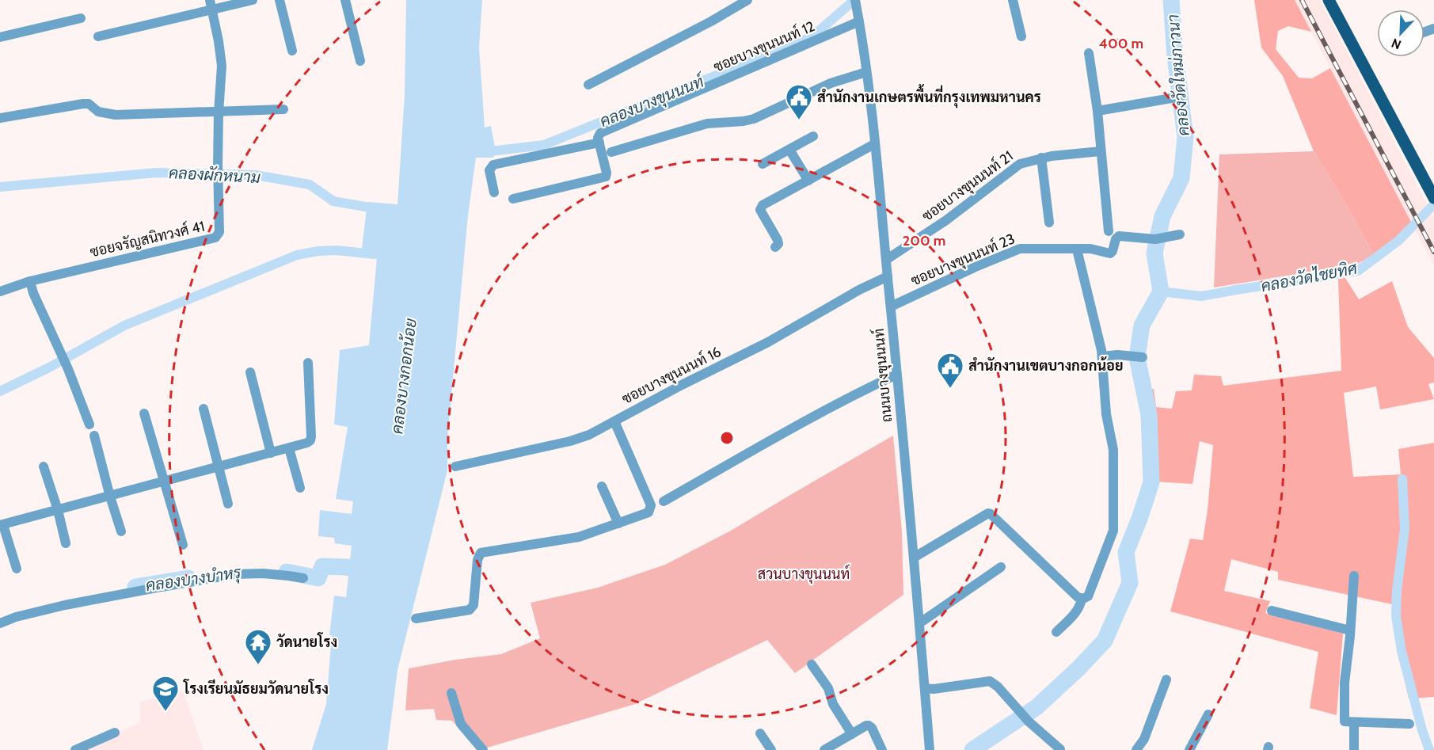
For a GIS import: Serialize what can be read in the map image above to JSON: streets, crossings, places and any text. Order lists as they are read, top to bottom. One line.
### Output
{"streets":{"street":["ซอยบางขุนนนท์ 12","ซอยบางขุนนนท์ 21","ซอยจรัญสนิทวงศ์ 41","ซอยบางขุนนนท์ 23","ซอยบางขุนนนท์ 16","ถนนบางขุนนนท์"]},"crossings":[["ซอยบางขุนนนท์ 12","ถนนบางขุนนนท์"],["ซอยบางขุนนนท์ 21","ถนนบางขุนนนท์"],["ซอยบางขุนนนท์ 23","ถนนบางขุนนนท์"],["ซอยบางขุนนนท์ 16","ถนนบางขุนนนท์"]],"water":["คลองวัดใหม่ภาวนา","คลองบางขุนนนท์","คลองผักหนาม","คลองวัดไชยทิศ","คลองบางกอกน้อย","คลองบางบำหรุ"],"parks":["สวนบางขุนนนท์"],"places":{"public building":["สำนักงานเกษตรพื้นที่กรุงเทพมหานคร","สำนักงานเขตบางกอกน้อย"],"temple":["วัดนายโรง"],"school or university":["โรงเรียนมัธยมวัดนายโรง"]},"north":"bottom left","rings":["400 m","200 m"]}
